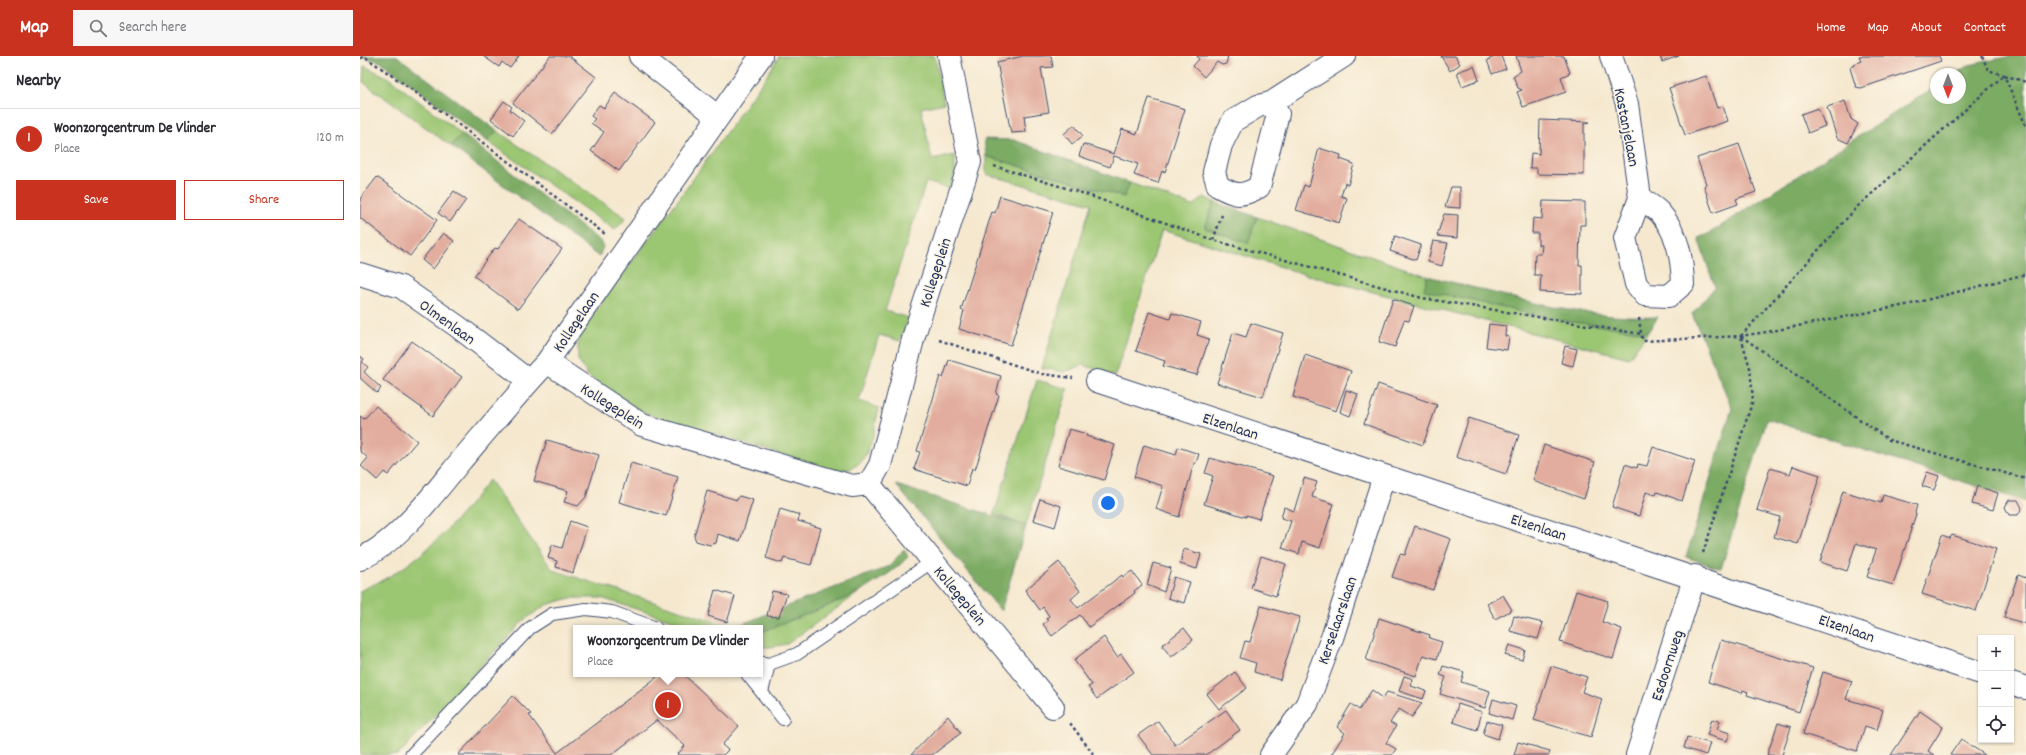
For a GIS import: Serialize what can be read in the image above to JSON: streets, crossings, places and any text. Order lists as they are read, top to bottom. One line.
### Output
{"streets":{"street":["Kastanjelaan","Kollegeplein","Olmenlaan","Kollegelaan","Elzenlaan","Kerselaarslaan","Esdoornweg"]},"crossings":[["Kollegeplein","Kollegelaan"],["Olmenlaan","Kollegelaan"],["Elzenlaan","Kerselaarslaan"],["Elzenlaan","Esdoornweg"]],"north":"bottom","page":{"header":"Map","search":"Search here","nav":["Home","Map","About","Contact"],"heading":"Nearby","list":[{"mark":"1","name":"Woonzorgcentrum De Vlinder","note":"Place","value":"120 m"}],"buttons":["Save","Share"],"popup":["Woonzorgcentrum De Vlinder","Place"],"map_buttons":["+","−"],"pins":"1"}}
